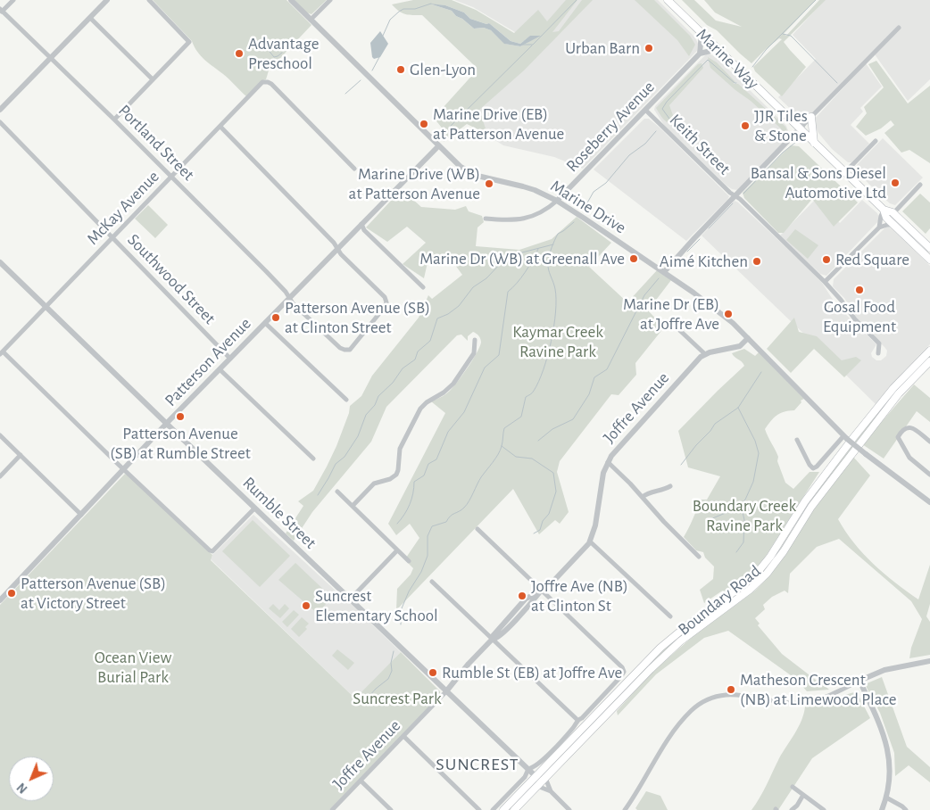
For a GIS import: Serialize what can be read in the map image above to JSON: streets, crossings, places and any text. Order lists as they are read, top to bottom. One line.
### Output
{"streets":{"main road":["Marine Way","Boundary Road"],"street":["Roseberry Avenue","Portland Street","Keith Street","Marine Drive","McKay Avenue","Southwood Street","Patterson Avenue","Joffre Avenue","Rumble Street"]},"crossings":[["Roseberry Avenue","Keith Street"],["Roseberry Avenue","Marine Drive"],["Portland Street","McKay Avenue"],["Portland Street","Patterson Avenue"],["Marine Drive","Patterson Avenue"],["McKay Avenue","Southwood Street"],["McKay Avenue","Rumble Street"],["Southwood Street","Patterson Avenue"],["Patterson Avenue","Rumble Street"],["Joffre Avenue","Rumble Street"],["Rumble Street","Boundary Road"]],"districts":["SUNCREST"],"parks":["Kaymar Creek Ravine Park","Boundary Creek Ravine Park","Ocean View Burial Park","Suncrest Park"],"places":["Urban Barn","Advantage Preschool","Glen-Lyon","Marine Drive (EB) at Patterson Avenue","JJR Tiles & Stone","Bansal & Sons Diesel Automotive Ltd","Marine Drive (WB) at Patterson Avenue","Marine Dr (WB) at Greenall Ave","Red Square","Aimé Kitchen","Gosal Food Equipment","Marine Dr (EB) at Joffre Ave","Patterson Avenue (SB) at Clinton Street","Patterson Avenue (SB) at Rumble Street","Patterson Avenue (SB) at Victory Street","Joffre Ave (NB) at Clinton St","Suncrest Elementary School","Rumble St (EB) at Joffre Ave","Matheson Crescent (NB) at Limewood Place"],"north":"bottom left"}
